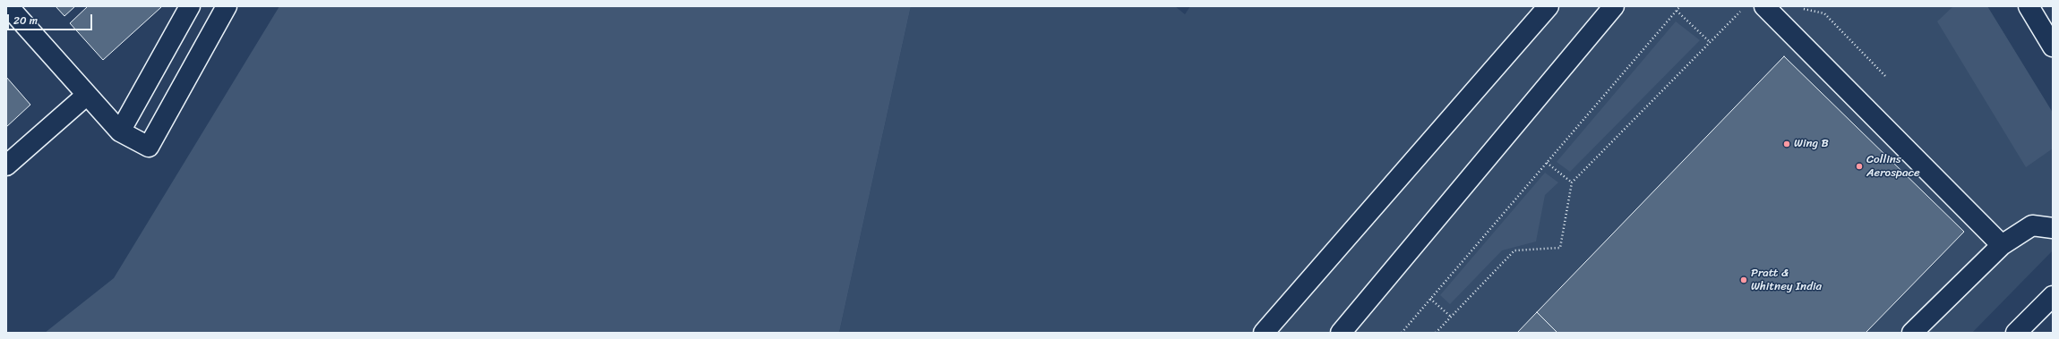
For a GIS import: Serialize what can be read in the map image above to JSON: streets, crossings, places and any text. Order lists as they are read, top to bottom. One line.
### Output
{"places":["Wing B","Collins Aerospace","Pratt & Whitney India"],"scale_bar":"20 m"}
